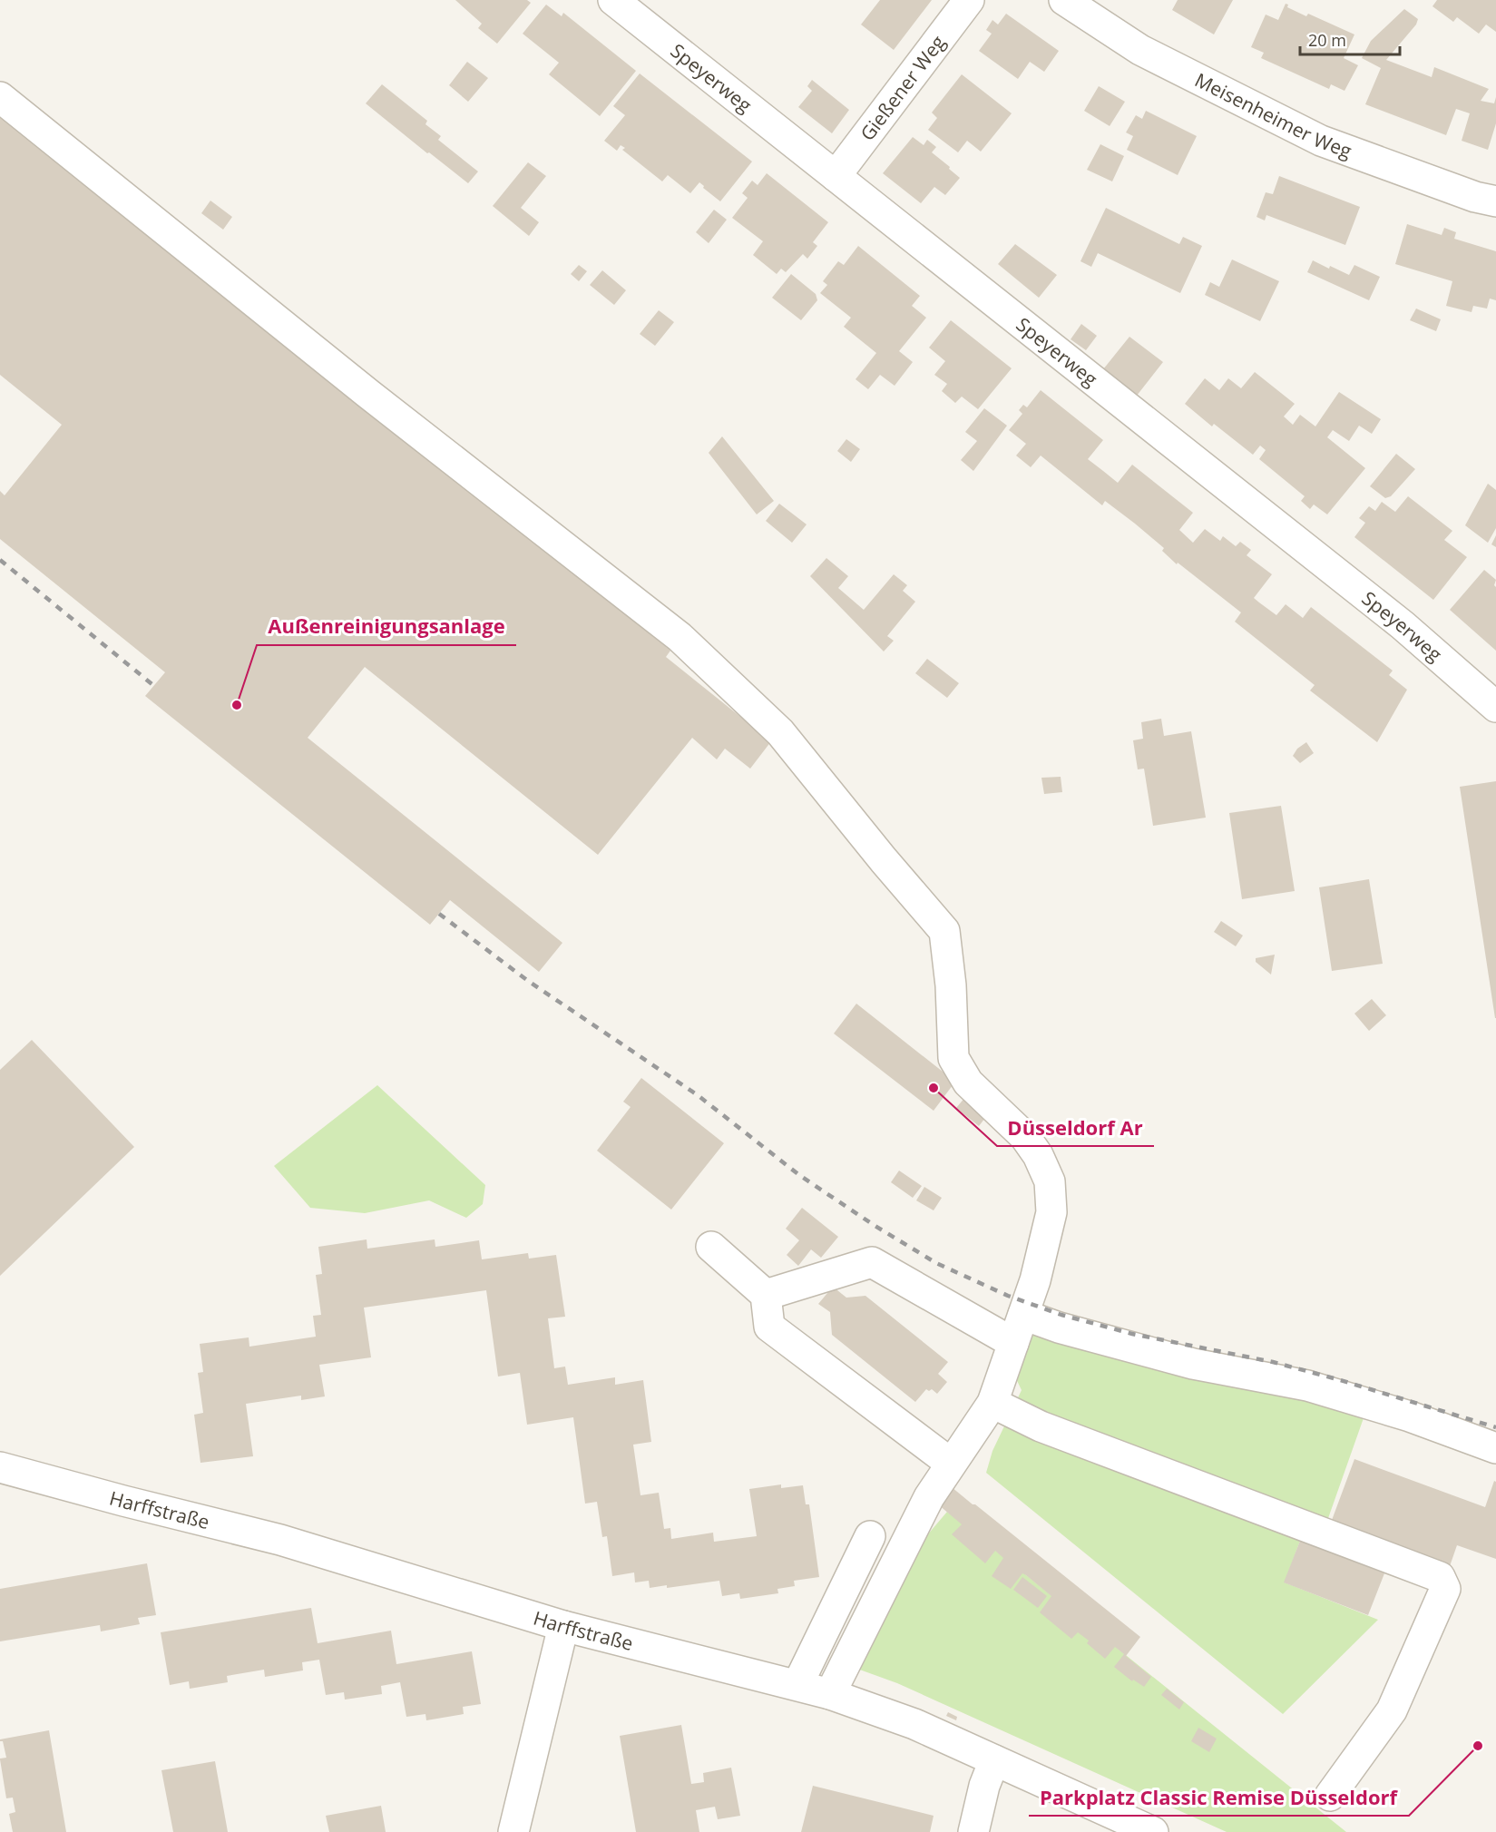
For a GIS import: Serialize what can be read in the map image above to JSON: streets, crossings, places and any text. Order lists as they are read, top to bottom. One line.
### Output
{"streets":{"street":["Speyerweg","Gießener Weg","Meisenheimer Weg","Harffstraße"]},"crossings":[["Speyerweg","Gießener Weg"]],"places":["Außenreinigungsanlage","Düsseldorf Ar","Parkplatz Classic Remise Düsseldorf"],"scale_bar":"20 m"}
